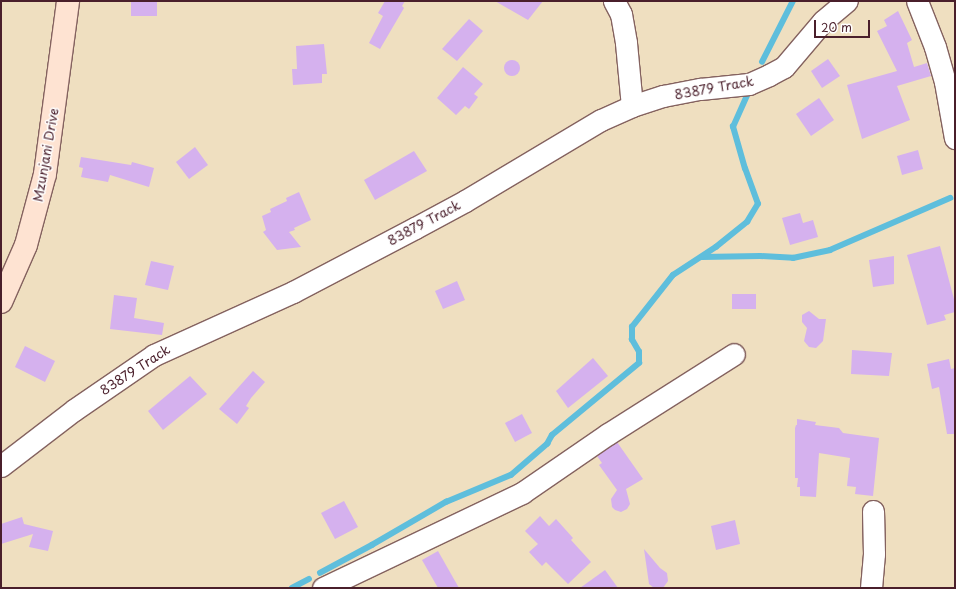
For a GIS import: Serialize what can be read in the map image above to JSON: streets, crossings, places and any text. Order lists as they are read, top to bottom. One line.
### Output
{"streets":{"main road":["Mzunjani Drive"],"street":["83879 Track"]},"scale_bar":"20 m"}
